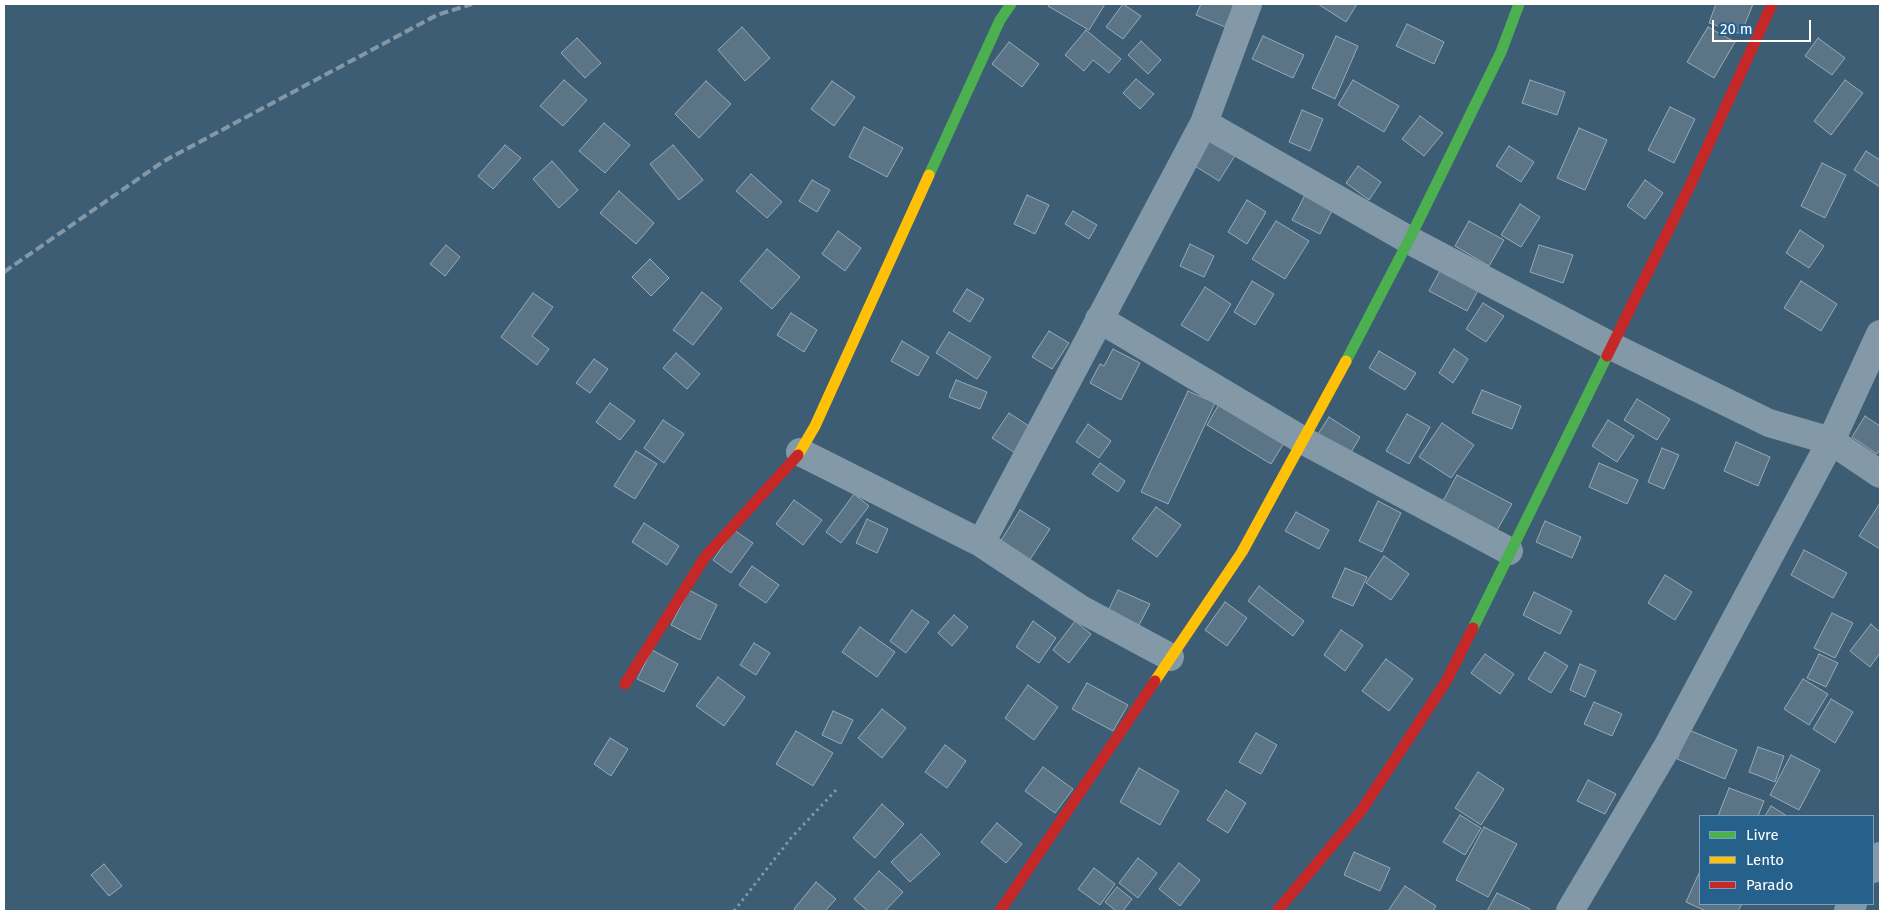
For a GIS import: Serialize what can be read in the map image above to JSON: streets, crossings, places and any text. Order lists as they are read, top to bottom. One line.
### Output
{"legend":["Livre","Lento","Parado"],"scale_bar":"20 m"}
